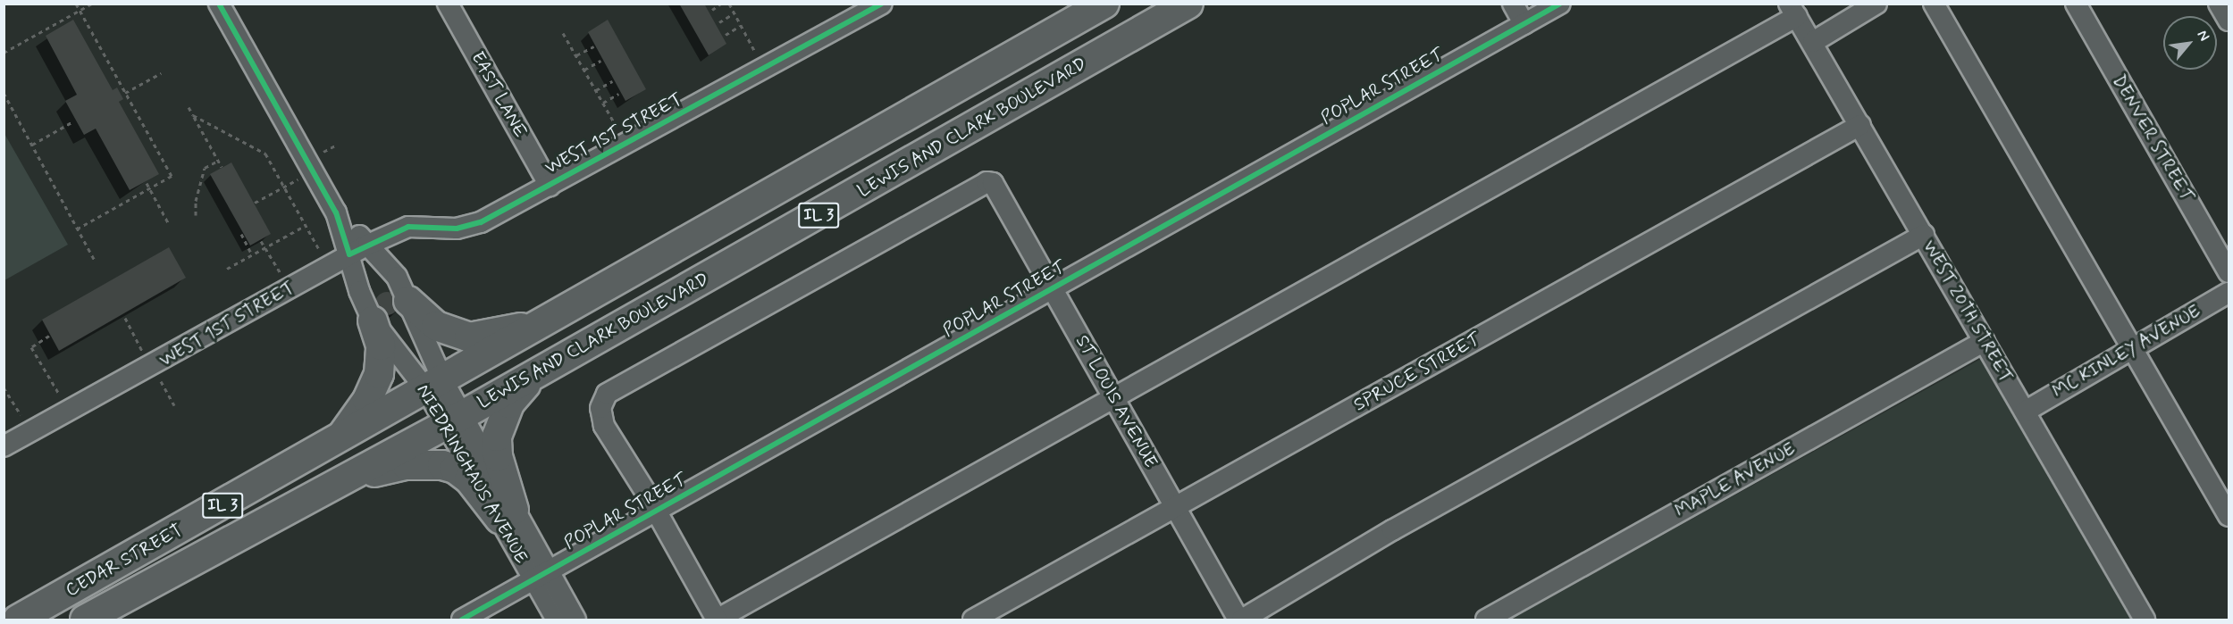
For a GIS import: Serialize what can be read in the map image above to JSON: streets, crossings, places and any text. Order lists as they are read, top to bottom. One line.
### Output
{"streets":{"highway":["LEWIS AND CLARK BOULEVARD","IL 3","CEDAR STREET"],"street":["POPLAR STREET","EAST LANE","WEST 1ST STREET","DENVER STREET","WEST 20TH STREET","MC KINLEY AVENUE","SPRUCE STREET","ST LOUIS AVENUE","NIEDRINGHAUS AVENUE","MAPLE AVENUE"]},"crossings":[["POPLAR STREET","ST LOUIS AVENUE"],["POPLAR STREET","NIEDRINGHAUS AVENUE"],["EAST LANE","WEST 1ST STREET"],["LEWIS AND CLARK BOULEVARD","NIEDRINGHAUS AVENUE"],["LEWIS AND CLARK BOULEVARD","CEDAR STREET"],["WEST 1ST STREET","NIEDRINGHAUS AVENUE"],["IL 3","NIEDRINGHAUS AVENUE"],["IL 3","CEDAR STREET"],["WEST 20TH STREET","MC KINLEY AVENUE"],["WEST 20TH STREET","SPRUCE STREET"],["WEST 20TH STREET","MAPLE AVENUE"],["SPRUCE STREET","ST LOUIS AVENUE"],["NIEDRINGHAUS AVENUE","CEDAR STREET"]],"north":"top right"}
